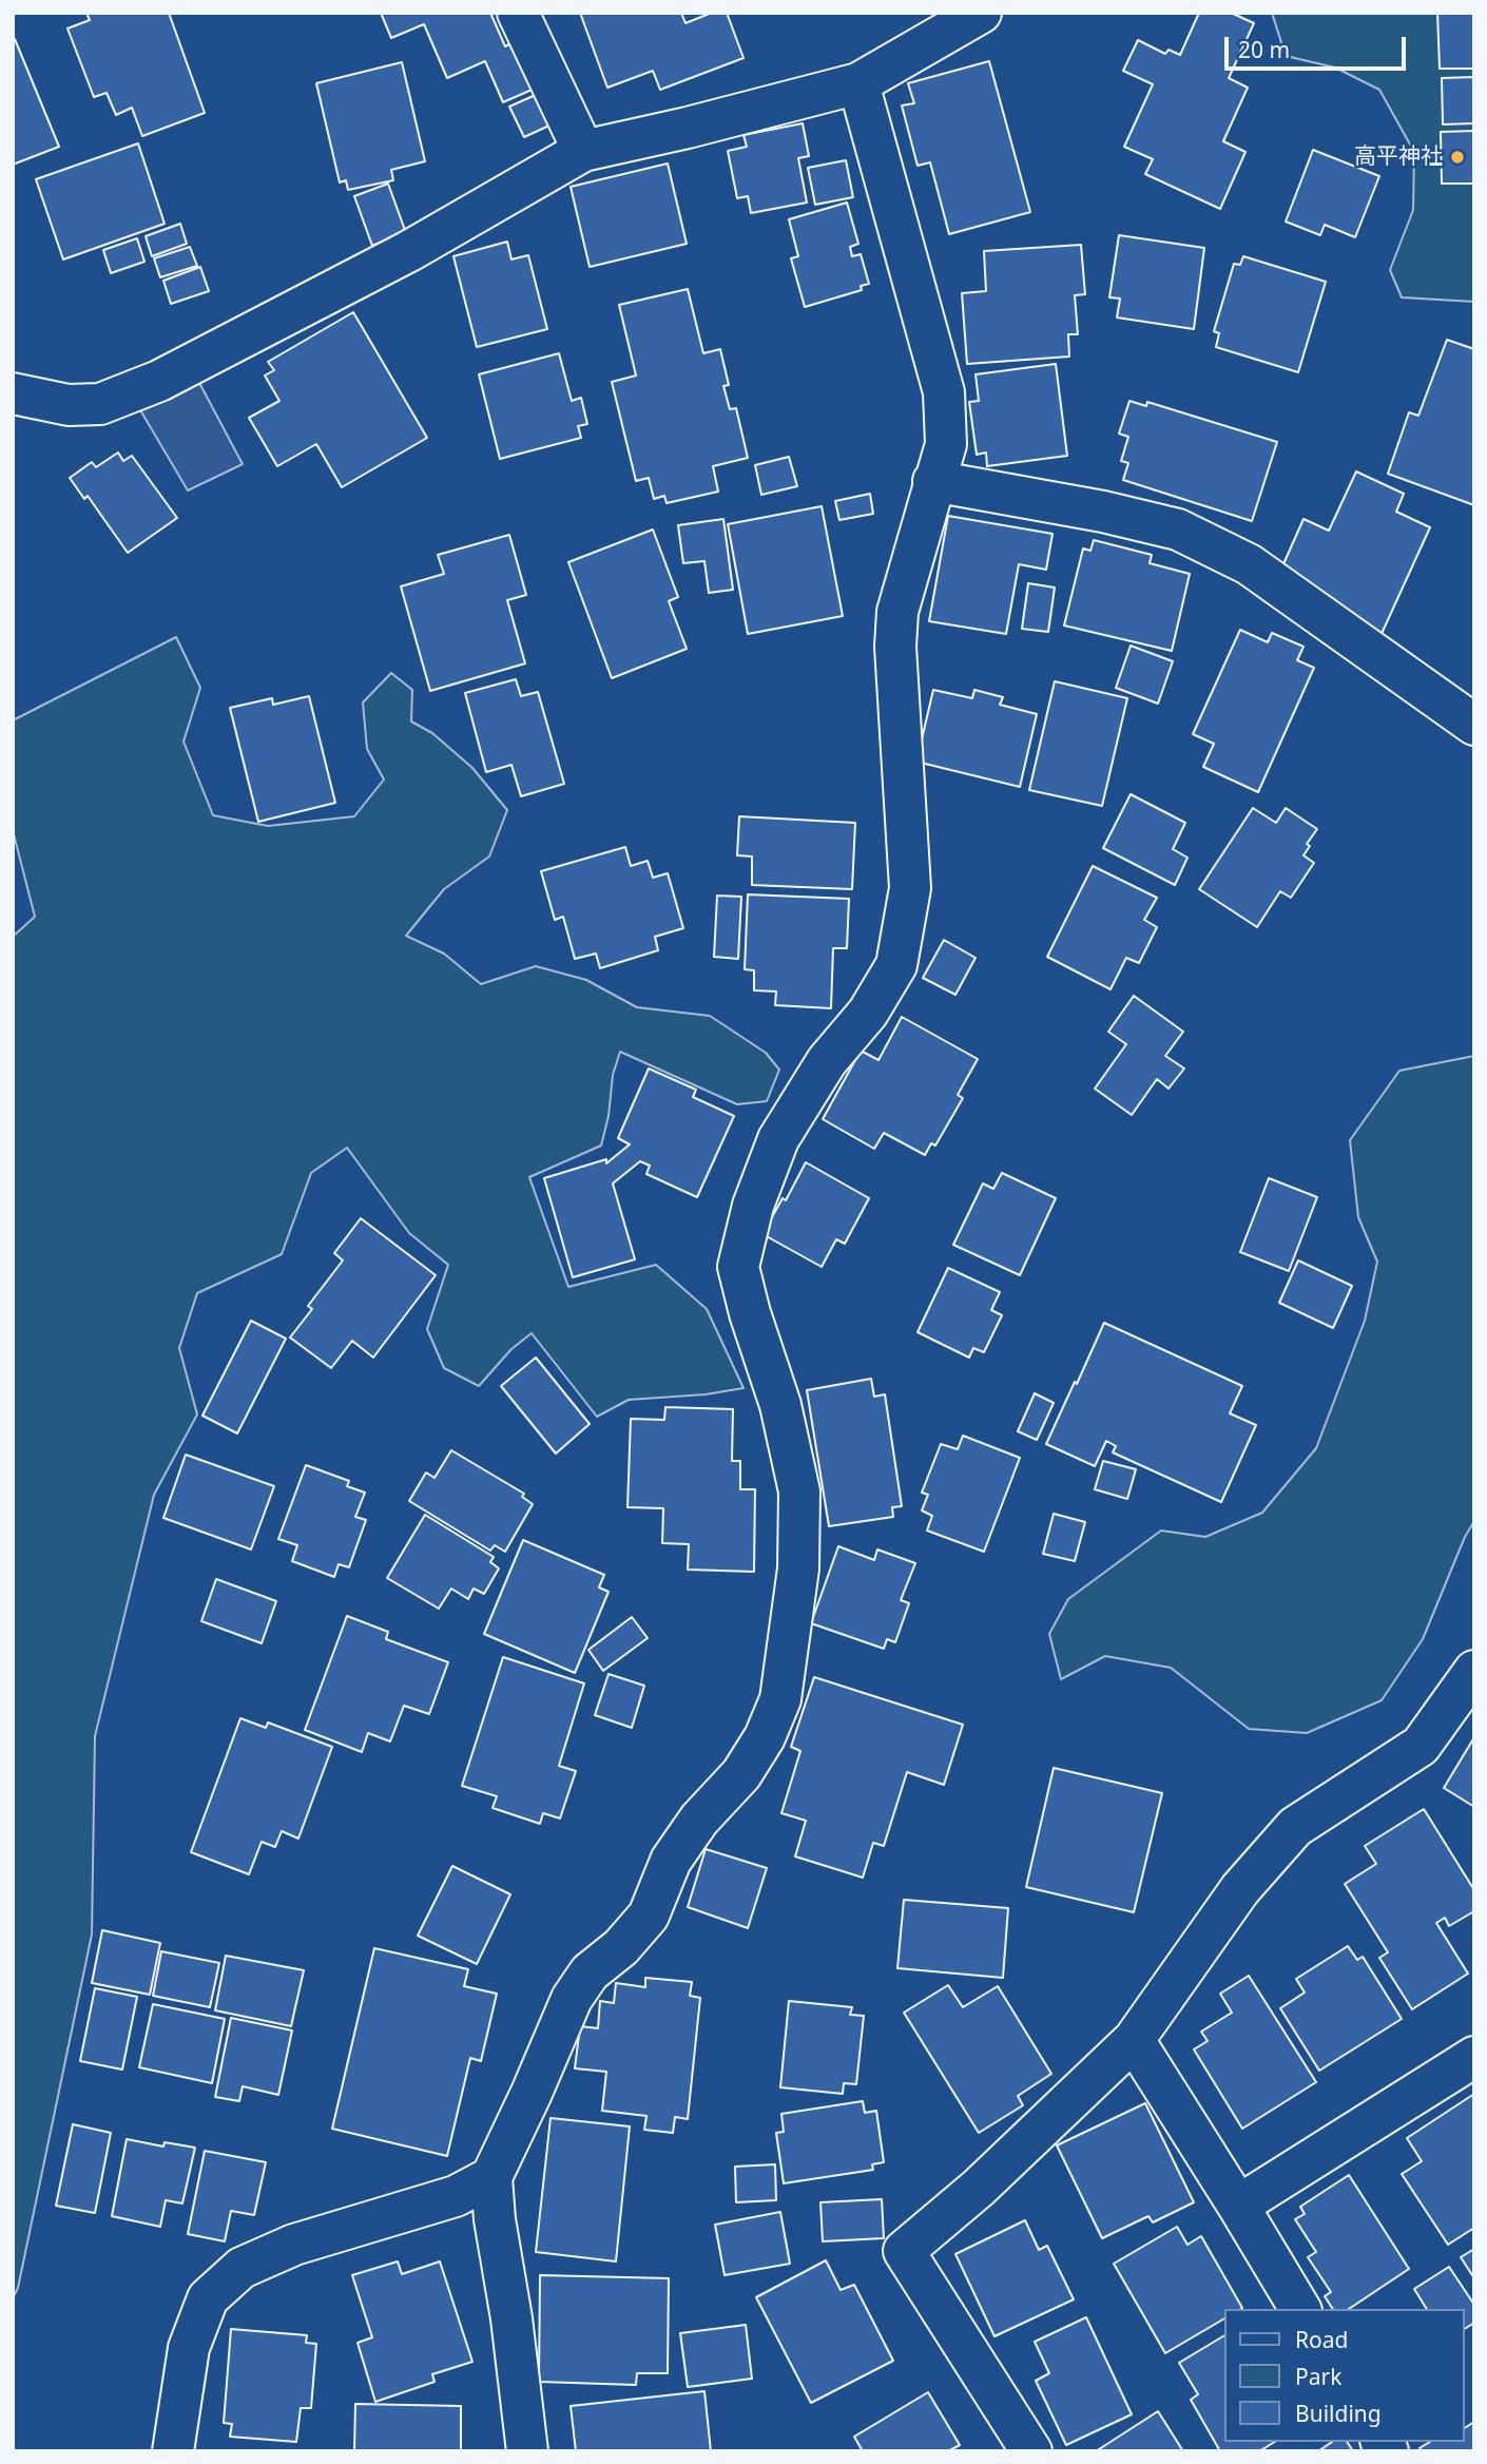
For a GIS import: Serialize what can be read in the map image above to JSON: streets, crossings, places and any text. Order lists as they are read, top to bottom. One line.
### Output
{"places":["高平神社"],"legend":["Road","Park","Building"],"scale_bar":"20 m"}
